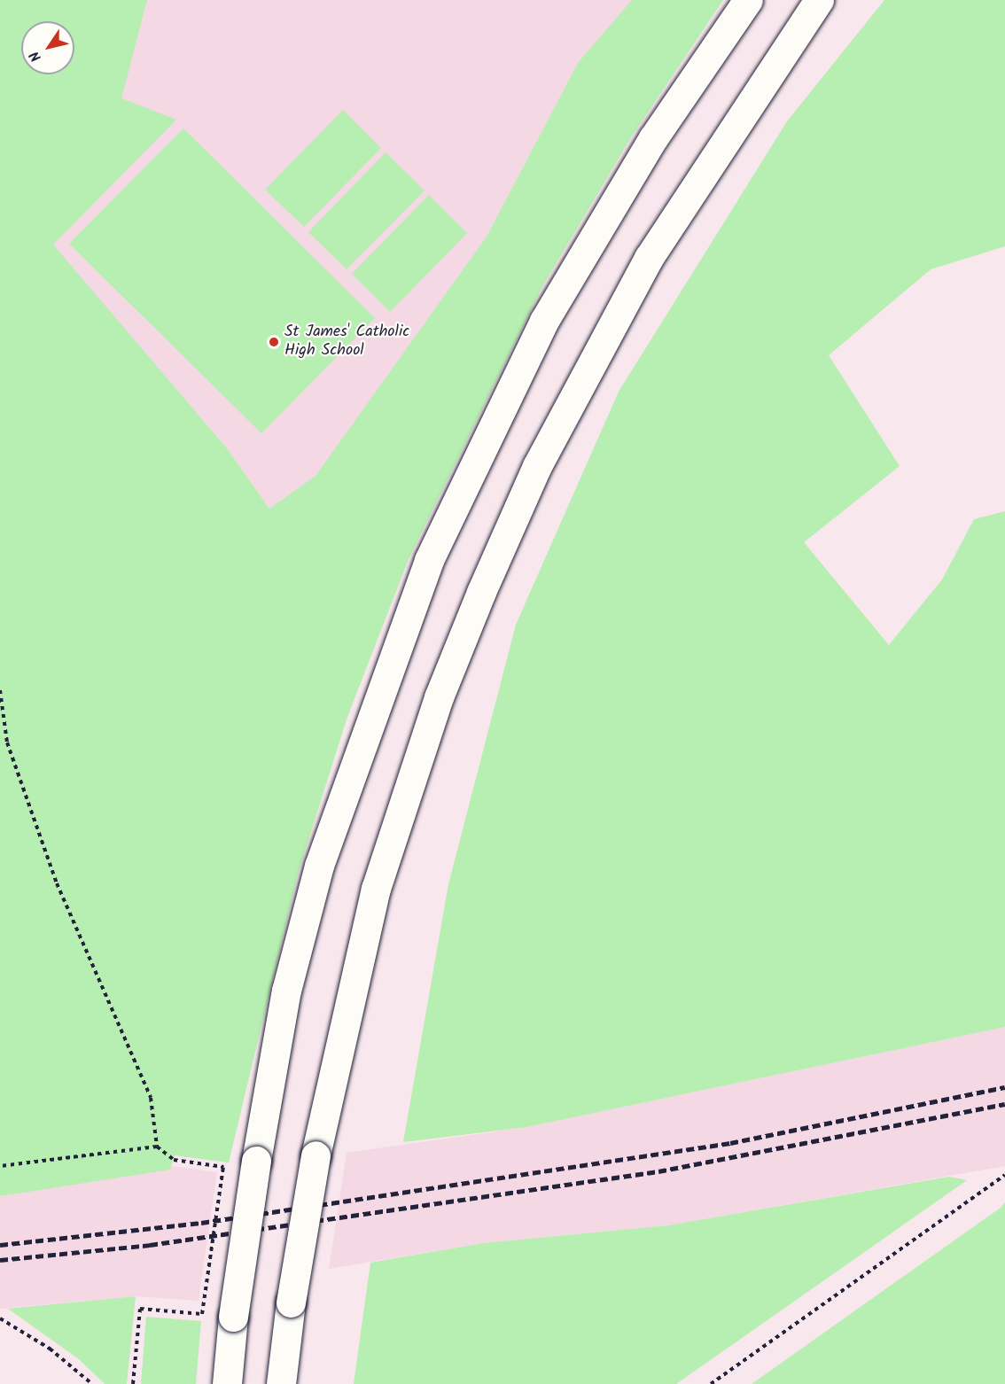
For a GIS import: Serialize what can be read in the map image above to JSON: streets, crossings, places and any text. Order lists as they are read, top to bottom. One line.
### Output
{"places":["St James' Catholic High School"],"north":"bottom left"}
